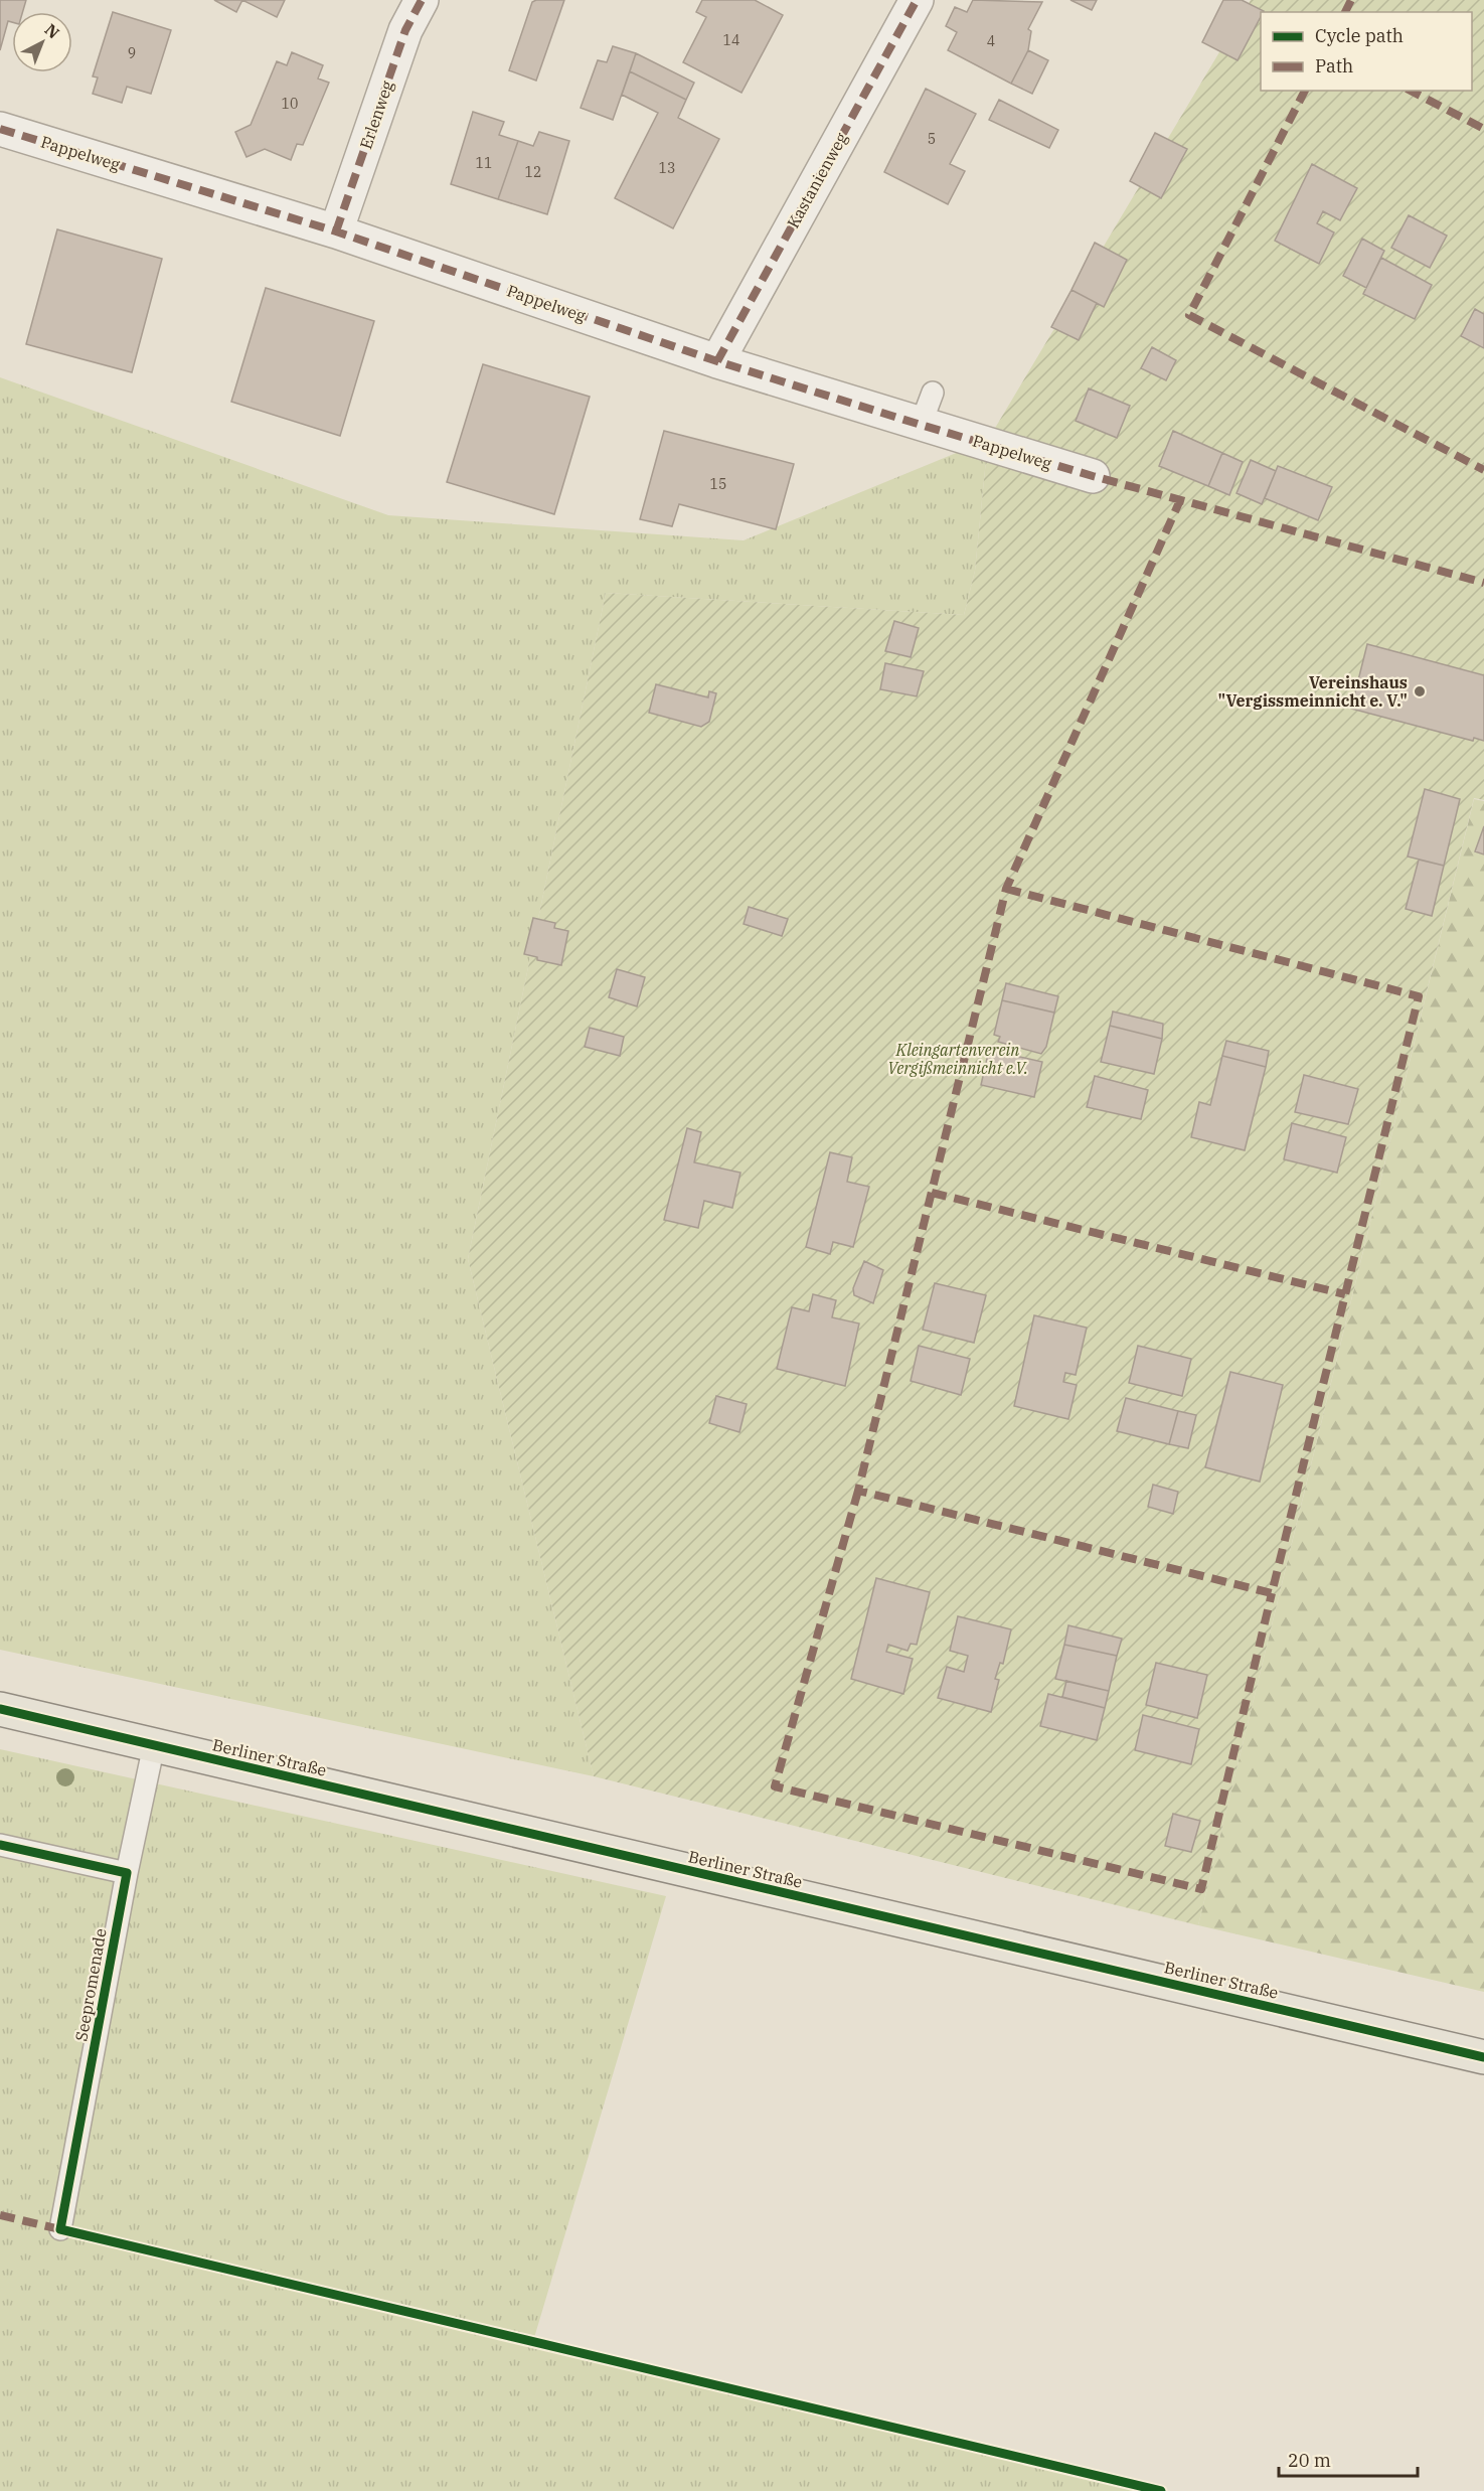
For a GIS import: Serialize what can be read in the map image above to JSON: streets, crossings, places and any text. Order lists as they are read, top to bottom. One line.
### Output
{"streets":{"main road":["Berliner Straße"],"street":["Erlenweg","Pappelweg","Kastanienweg"],"lane":["Seepromenade"]},"crossings":[["Erlenweg","Pappelweg"],["Pappelweg","Kastanienweg"],["Berliner Straße","Seepromenade"]],"parks":["Kleingartenverein Vergißmeinnicht e.V."],"places":["Vereinshaus \"Vergissmeinnicht e. V.\""],"house_numbers":["14","4","9","10","5","11","13","12","15"],"legend":["Cycle path","Path"],"scale_bar":"20 m","north":"top right"}
